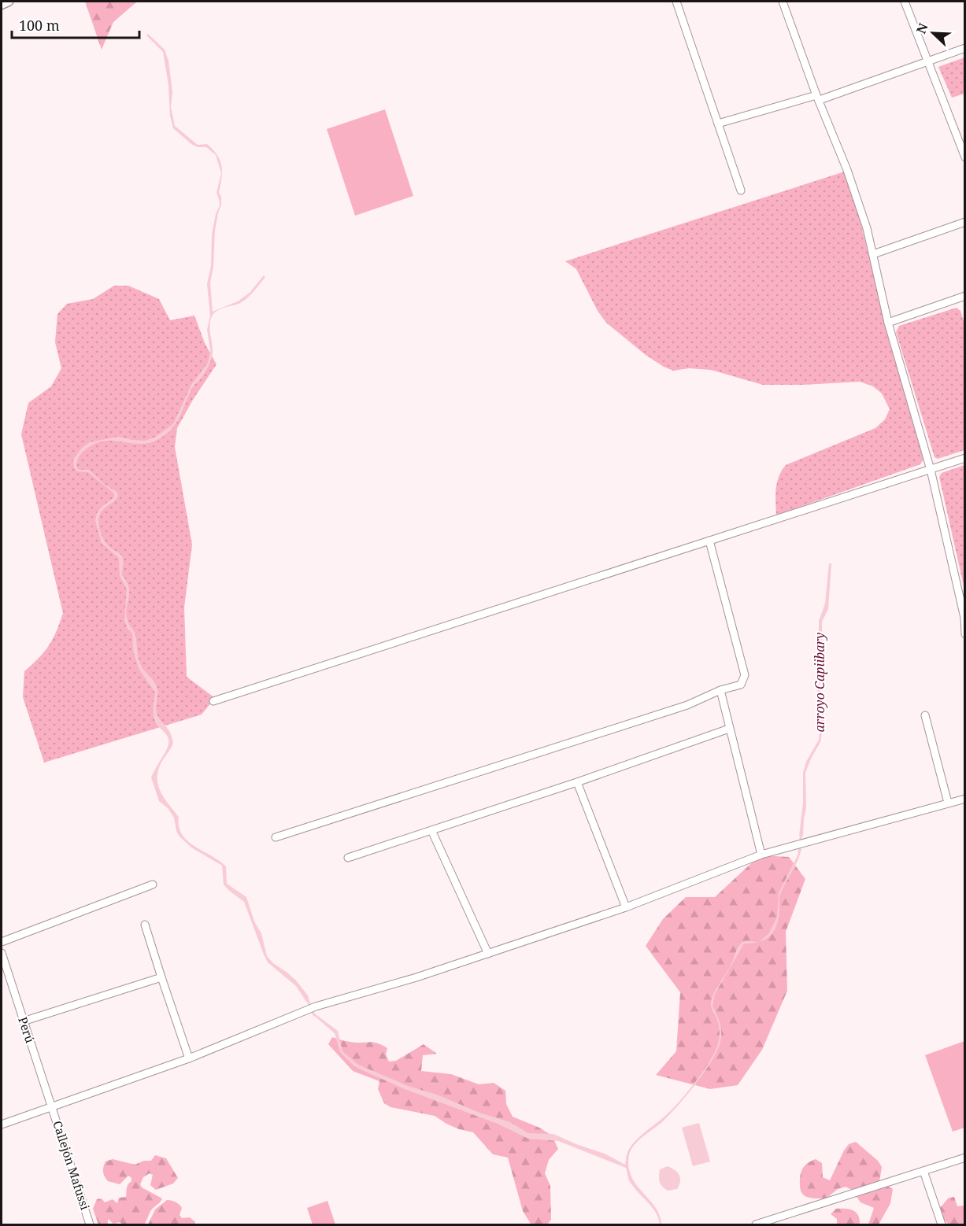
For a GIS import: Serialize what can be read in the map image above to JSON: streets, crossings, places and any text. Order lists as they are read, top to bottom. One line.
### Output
{"streets":{"street":["Perú","Callejón Mafussi"]},"crossings":[["Perú","Callejón Mafussi"]],"water":["arroyo Capiibary"],"scale_bar":"100 m","north":"top left"}
